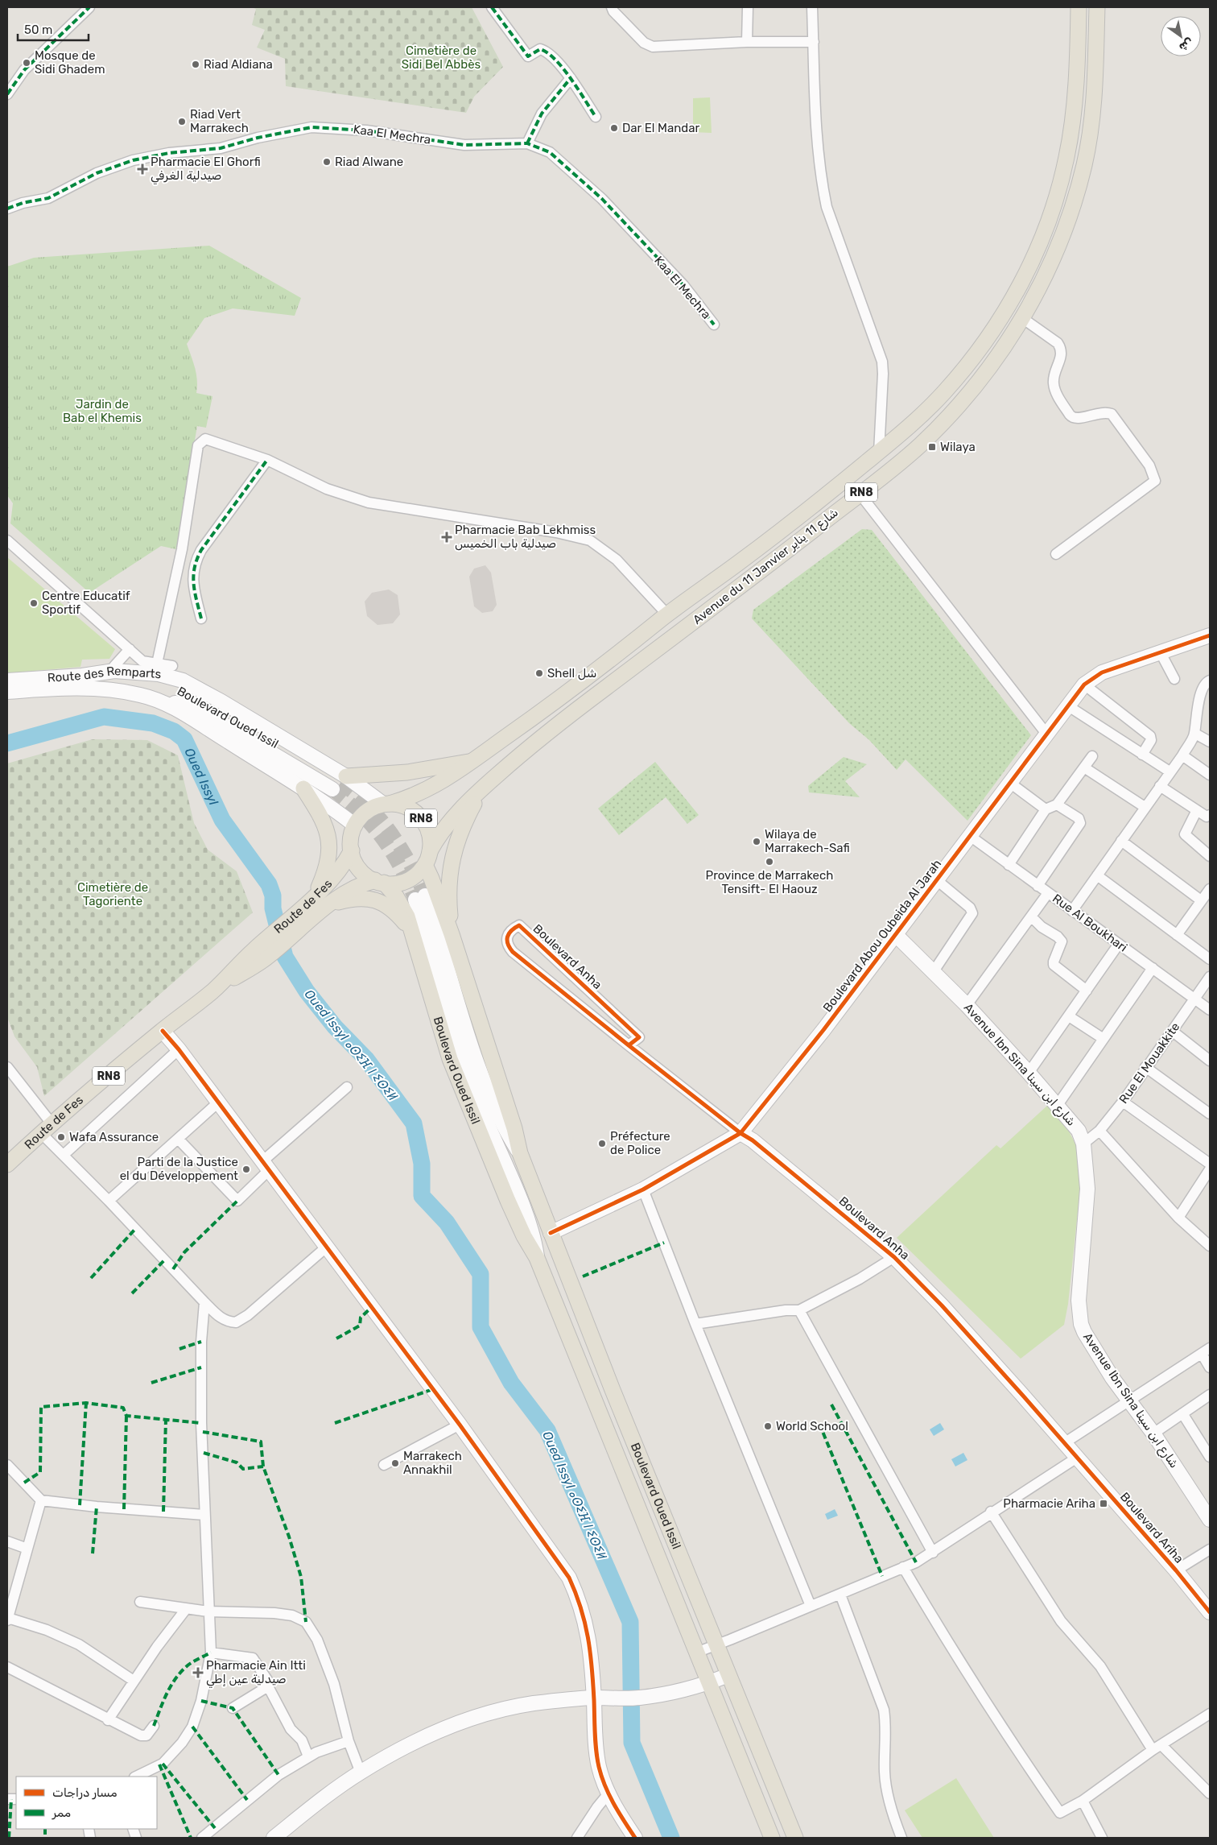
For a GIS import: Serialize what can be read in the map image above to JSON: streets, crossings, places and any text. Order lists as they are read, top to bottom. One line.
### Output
{"streets":{"main road":["RN8","Avenue du 11 Janvier شارع 11 يناير","Boulevard Oued Issil","Route de Fes"],"street":["Kaa El Mechra","Route des Remparts","Rue Al Boukhari","Boulevard Abou Oubeida Al Jarah","Boulevard Anha","Rue El Mouakkite","Avenue Ibn Sina شارع ابن سينا","Boulevard Ariha"]},"crossings":[["RN8","Avenue du 11 Janvier شارع 11 يناير"],["RN8","Route des Remparts"],["RN8","Boulevard Oued Issil"],["RN8","Route de Fes"],["Avenue du 11 Janvier شارع 11 يناير","Route des Remparts"],["Avenue du 11 Janvier شارع 11 يناير","Boulevard Oued Issil"],["Avenue du 11 Janvier شارع 11 يناير","Route de Fes"],["Route des Remparts","Boulevard Oued Issil"],["Route des Remparts","Route de Fes"],["Boulevard Oued Issil","Route de Fes"],["Boulevard Oued Issil","Boulevard Abou Oubeida Al Jarah"],["Rue Al Boukhari","Boulevard Abou Oubeida Al Jarah"],["Rue Al Boukhari","Rue El Mouakkite"],["Boulevard Abou Oubeida Al Jarah","Boulevard Anha"],["Boulevard Abou Oubeida Al Jarah","Avenue Ibn Sina شارع ابن سينا"],["Boulevard Anha","Boulevard Ariha"],["Rue El Mouakkite","Avenue Ibn Sina شارع ابن سينا"]],"water":["Oued Issyl","Oued Issyl ⴰⵙⵉⴼ ⵏ ⵉⵙⵉⵍ"],"parks":["Cimetière de Sidi Bel Abbès","Jardin de Bab el Khemis","Cimetière de Tagoriente"],"places":{"other":["Mosque de Sidi Ghadem","Riad Aldiana","Riad Vert Marrakech","Dar El Mandar","Riad Alwane","Centre Educatif Sportif","Shell شل","Wilaya de Marrakech-Safi","Province de Marrakech Tensift- El Haouz","Wafa Assurance","Préfecture de Police","Parti de la Justice el du Développement","World School","Marrakech Annakhil"],"health":["Pharmacie El Ghorfi صيدلية الغرفي","Pharmacie Bab Lekhmiss صيدلية باب الخميس","Pharmacie Ain Itti صيدلية عين إطي"],"transit":["Wilaya","Pharmacie Ariha"]},"legend":["مسار دراجات","ممر"],"scale_bar":"50 m","north":"bottom right"}
